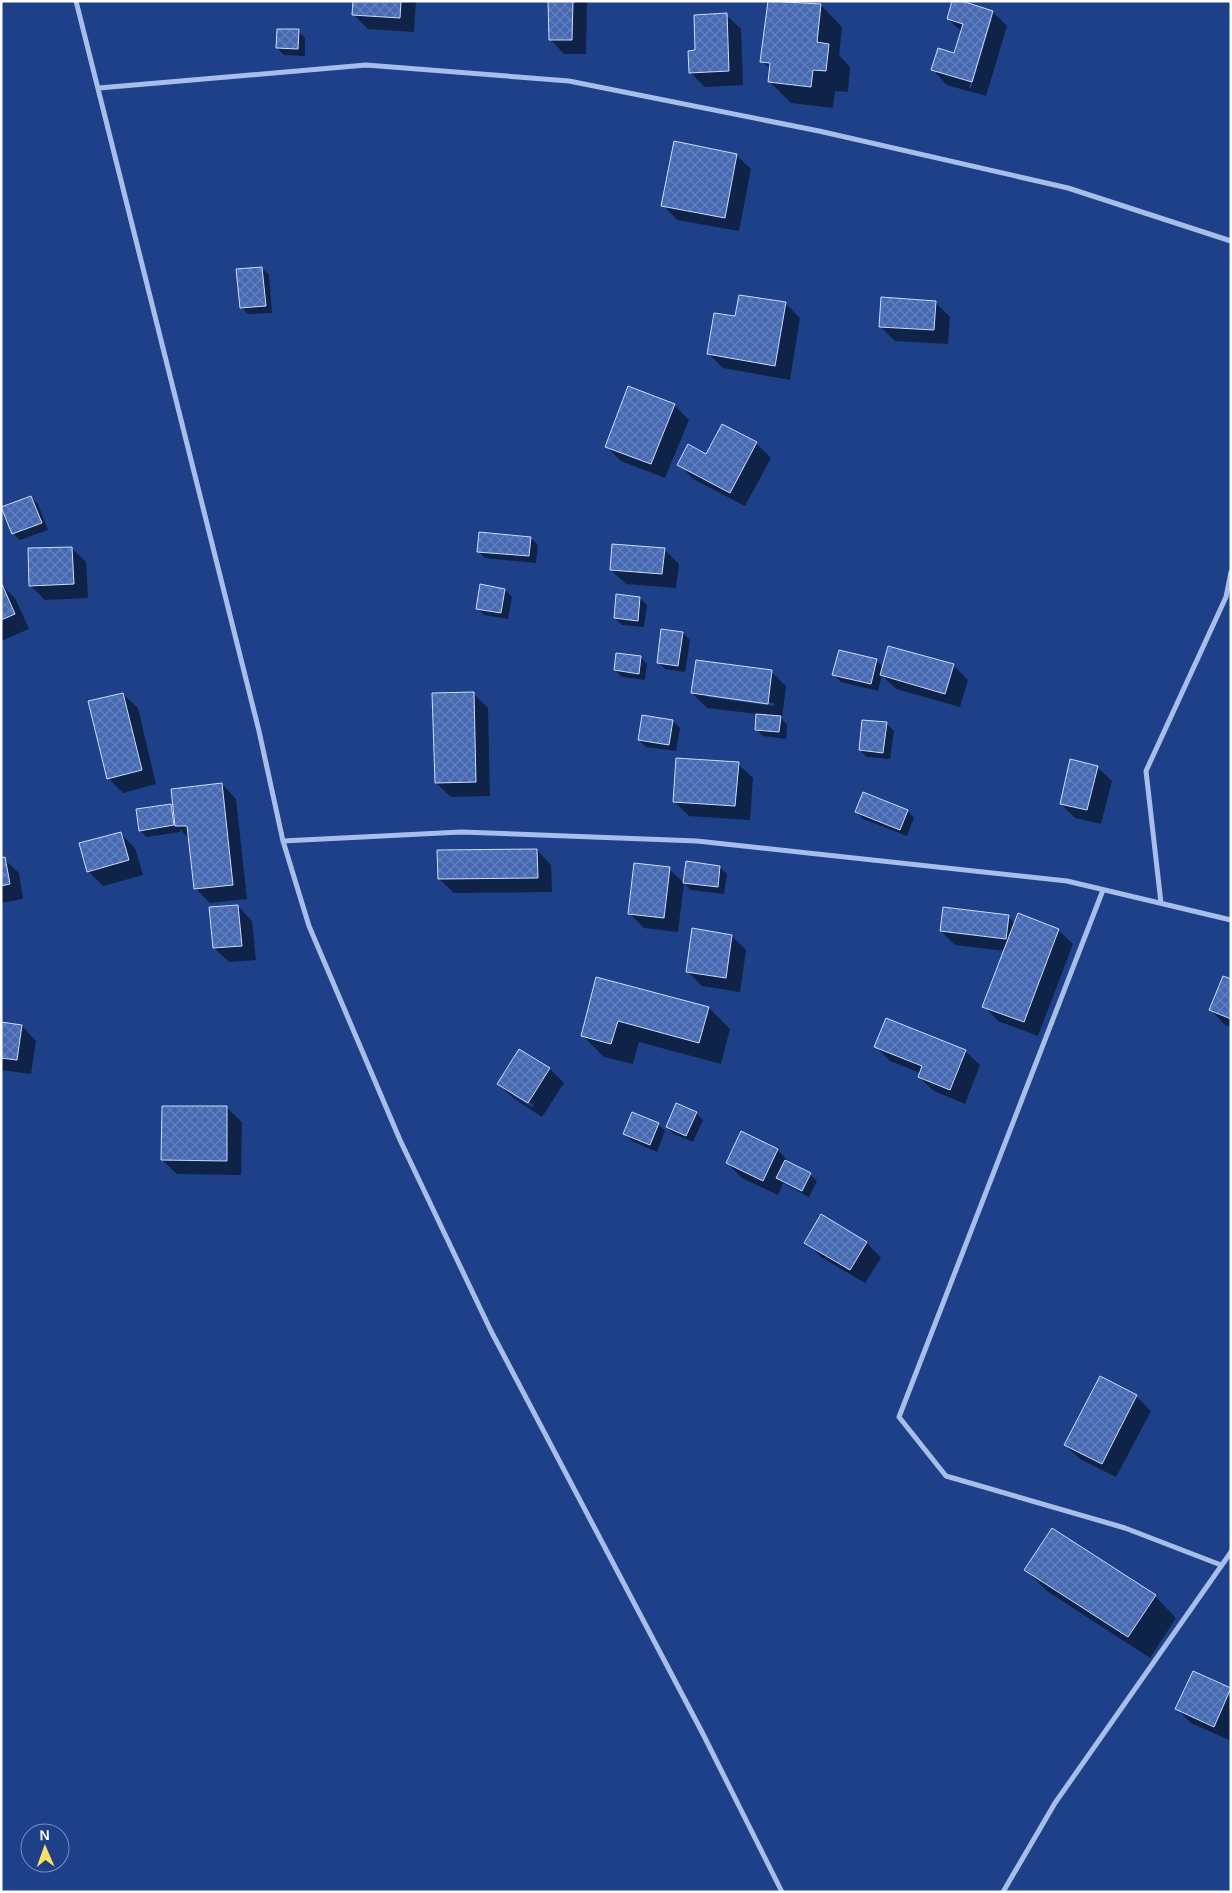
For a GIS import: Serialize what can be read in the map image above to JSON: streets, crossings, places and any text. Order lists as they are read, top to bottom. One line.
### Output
{"north":"top"}
